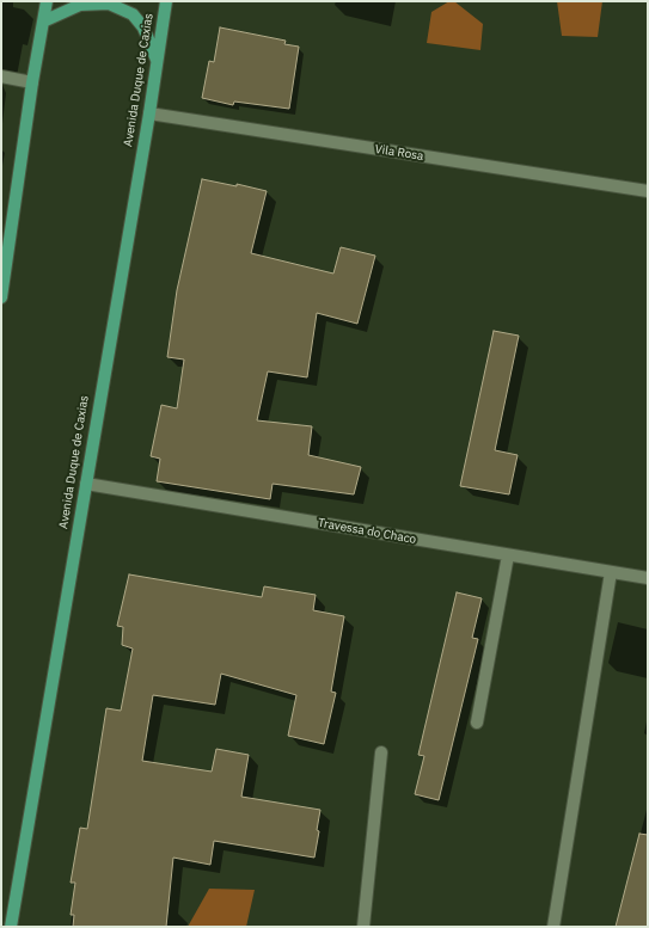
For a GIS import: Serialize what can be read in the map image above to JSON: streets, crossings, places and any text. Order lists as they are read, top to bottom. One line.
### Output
{"streets":{"main road":["Avenida Duque de Caxias"],"street":["Vila Rosa","Travessa do Chaco"]},"crossings":[["Avenida Duque de Caxias","Vila Rosa"],["Avenida Duque de Caxias","Travessa do Chaco"]]}
